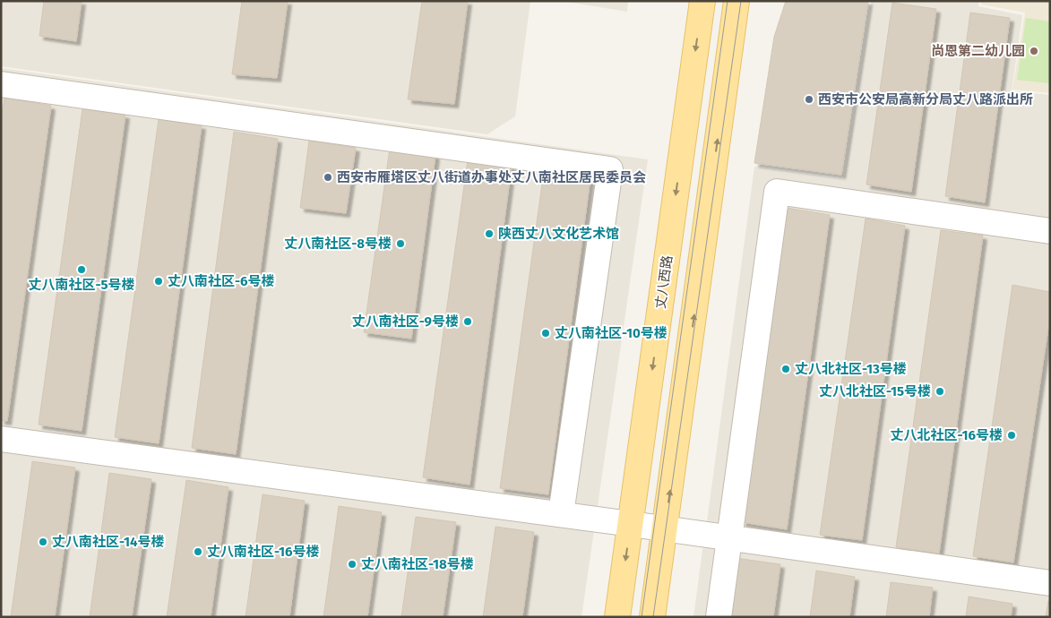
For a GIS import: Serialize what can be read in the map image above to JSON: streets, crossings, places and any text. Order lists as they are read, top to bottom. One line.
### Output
{"streets":{"main road":["丈八西路"]},"places":["尚恩第二幼儿园","西安市公安局高新分局丈八路派出所","西安市雁塔区丈八街道办事处丈八南社区居民委员会","陕西丈八文化艺术馆","丈八南社区-8号楼","丈八南社区-5号楼","丈八南社区-6号楼","丈八南社区-9号楼","丈八南社区-10号楼","丈八北社区-13号楼","丈八北社区-15号楼","丈八北社区-16号楼","丈八南社区-14号楼","丈八南社区-16号楼","丈八南社区-18号楼"]}
